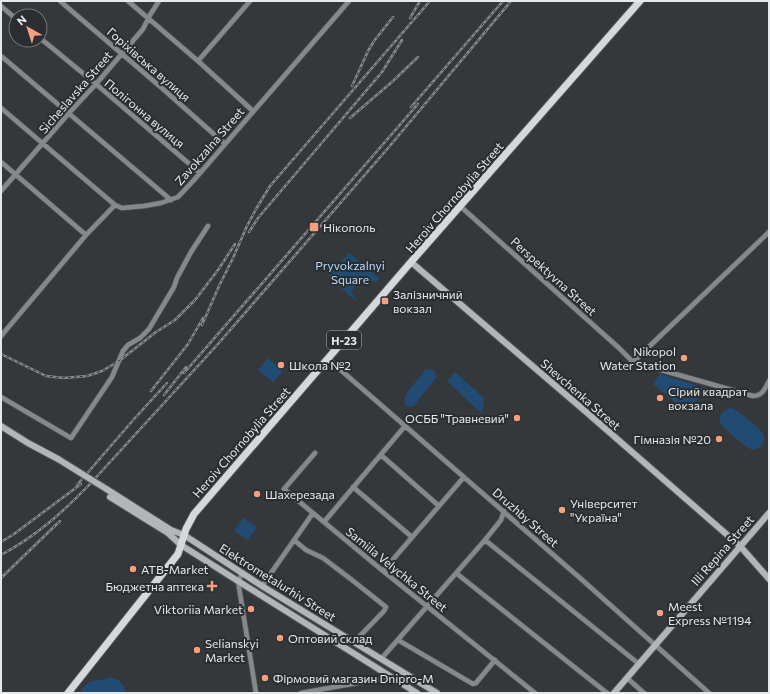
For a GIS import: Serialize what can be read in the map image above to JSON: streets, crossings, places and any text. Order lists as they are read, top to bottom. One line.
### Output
{"streets":{"main road":["Heroiv Chornobylia Street","Н-23","Shevchenka Street","Illi Repina Street","Elektrometalurhiv Street"],"street":["Горіхівська вулиця","Sicheslavska Street","Полігонна вулиця","Zavokzalna Street","Perspektyvna Street","Druzhby Street","Samiila Velychka Street"]},"crossings":[["Горіхівська вулиця","Sicheslavska Street"],["Горіхівська вулиця","Zavokzalna Street"],["Sicheslavska Street","Полігонна вулиця"],["Полігонна вулиця","Zavokzalna Street"],["Heroiv Chornobylia Street","Perspektyvna Street"],["Heroiv Chornobylia Street","Shevchenka Street"],["Heroiv Chornobylia Street","Druzhby Street"],["Heroiv Chornobylia Street","Elektrometalurhiv Street"],["Shevchenka Street","Illi Repina Street"],["Druzhby Street","Illi Repina Street"]],"parks":["Pryvokzalnyi Square"],"places":{"transit":["Нікополь","Залізничний вокзал"],"other":["Nikopol Water Station","Школа №2","Сірий квадрат вокзала","ОСББ \"Травневий\"","Гімназія №20","Шахерезада","Університет \"Україна\"","ATB-Market","Viktoriia Market","Meest Express №1194","Оптовий склад","Selianskyi Market","Фірмовий магазин Dnipro-M"],"health":["Бюджетна аптека"]},"north":"top left"}
